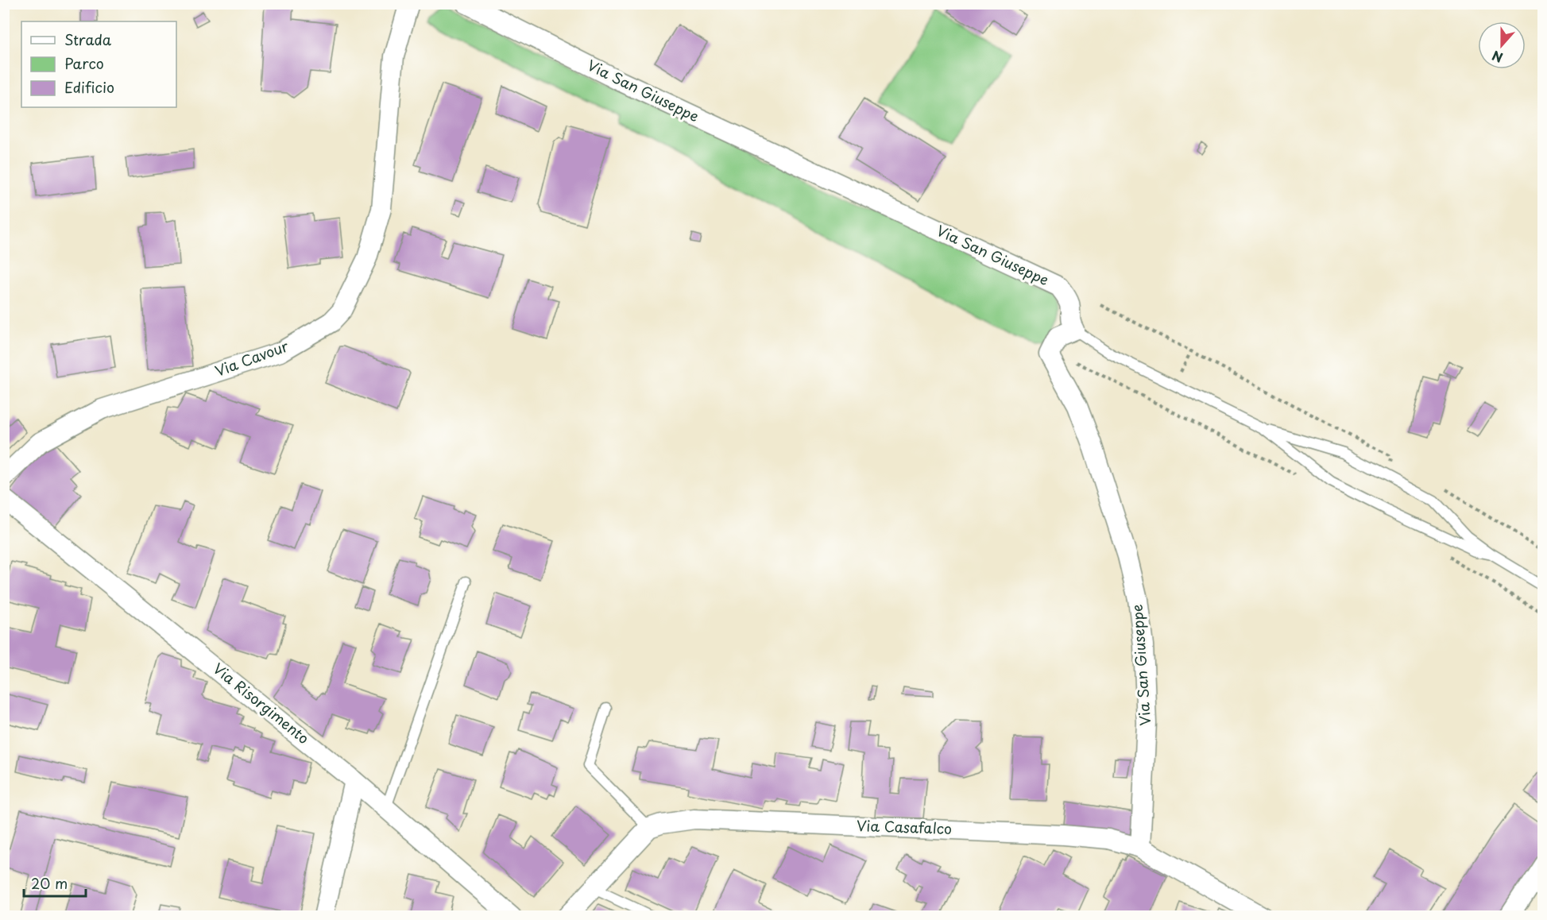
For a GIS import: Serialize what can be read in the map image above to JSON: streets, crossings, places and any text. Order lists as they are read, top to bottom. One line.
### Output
{"streets":{"street":["Via San Giuseppe","Via Cavour","Via Risorgimento","Via Casafalco"]},"crossings":[["Via San Giuseppe","Via Casafalco"]],"legend":["Strada","Parco","Edificio"],"scale_bar":"20 m","north":"bottom"}
